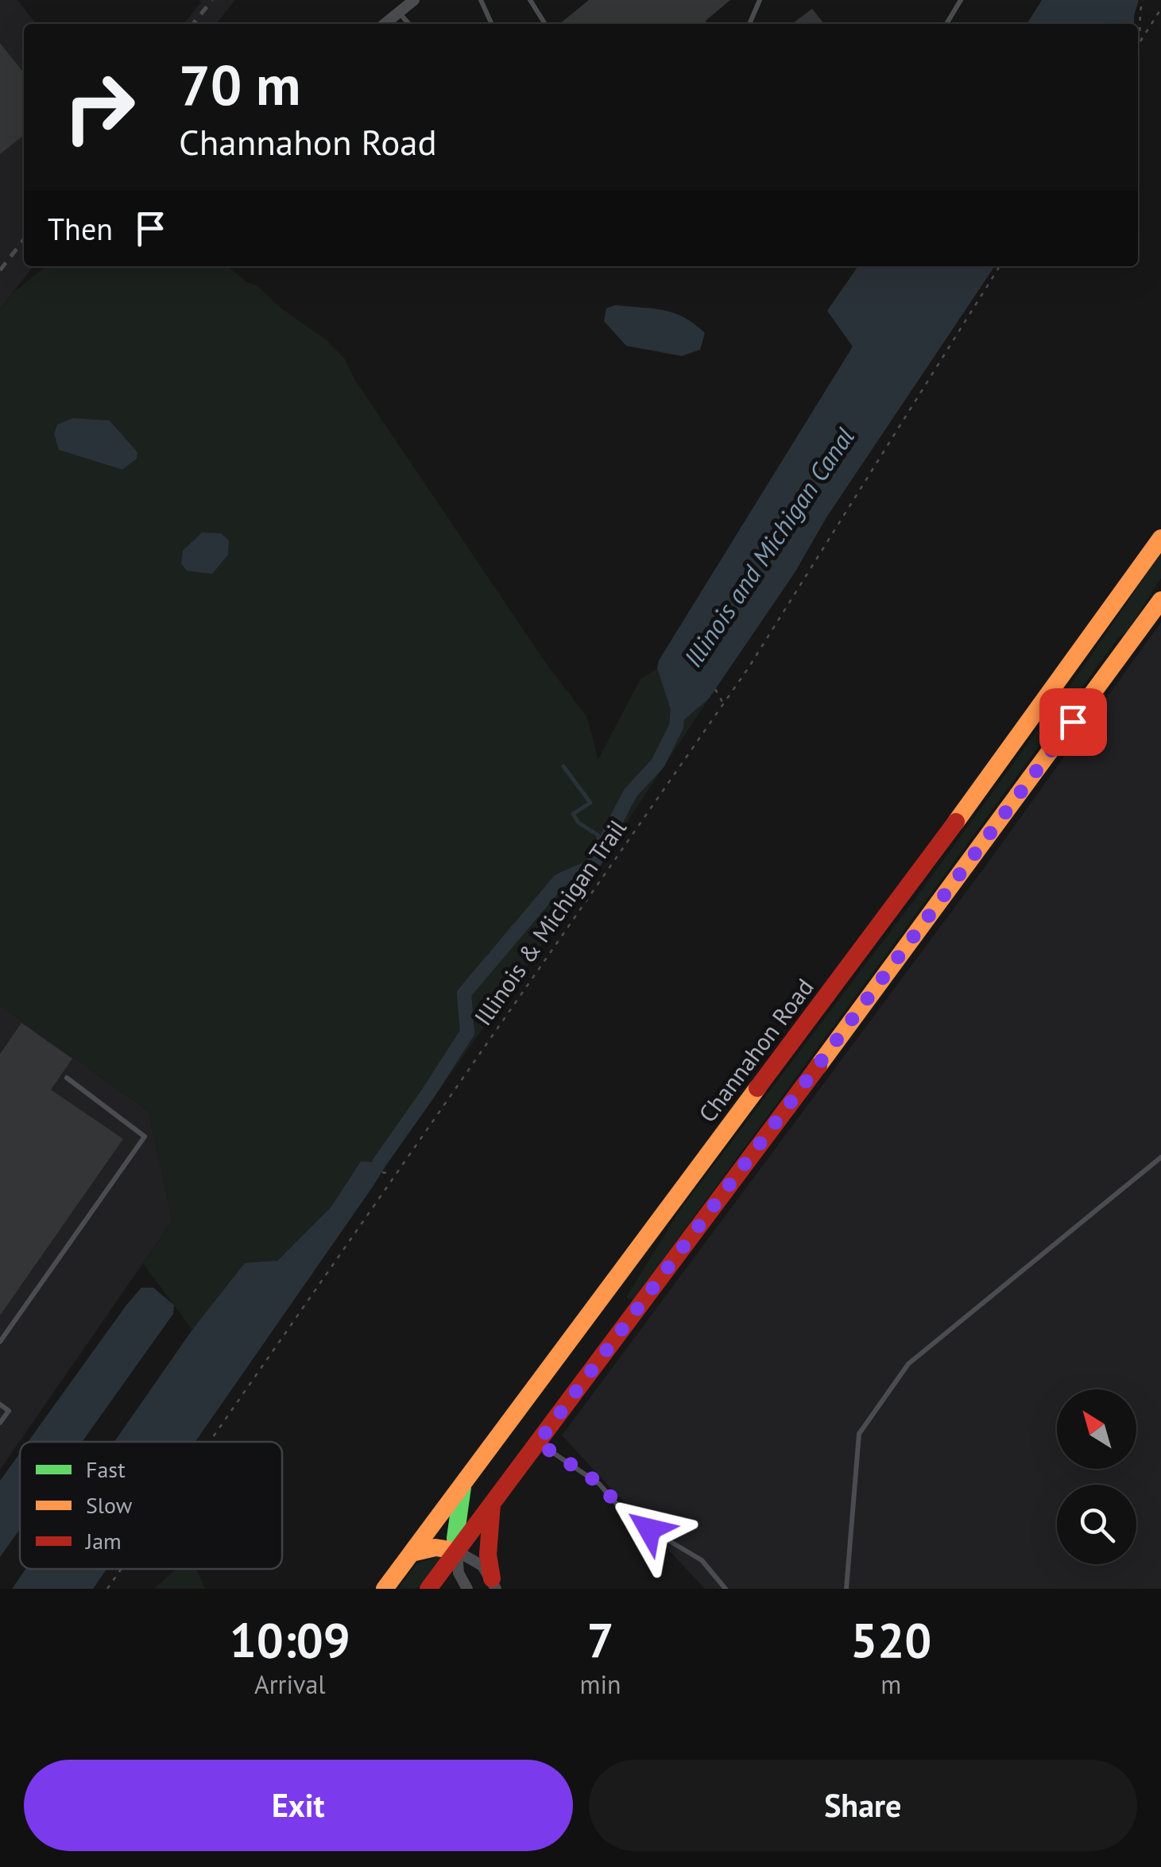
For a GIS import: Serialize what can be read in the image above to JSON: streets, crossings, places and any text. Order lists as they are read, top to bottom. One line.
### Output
{"streets":{"main road":["Channahon Road"],"path":["Illinois & Michigan Trail"]},"water":["Illinois and Michigan Canal"],"legend":["Fast","Slow","Jam"],"north":"top left","page":{"turn":["70 m","Channahon Road"],"then":"Then","eta":["10:09","Arrival","7","min","520","m"],"buttons":["Exit","Share"]}}
